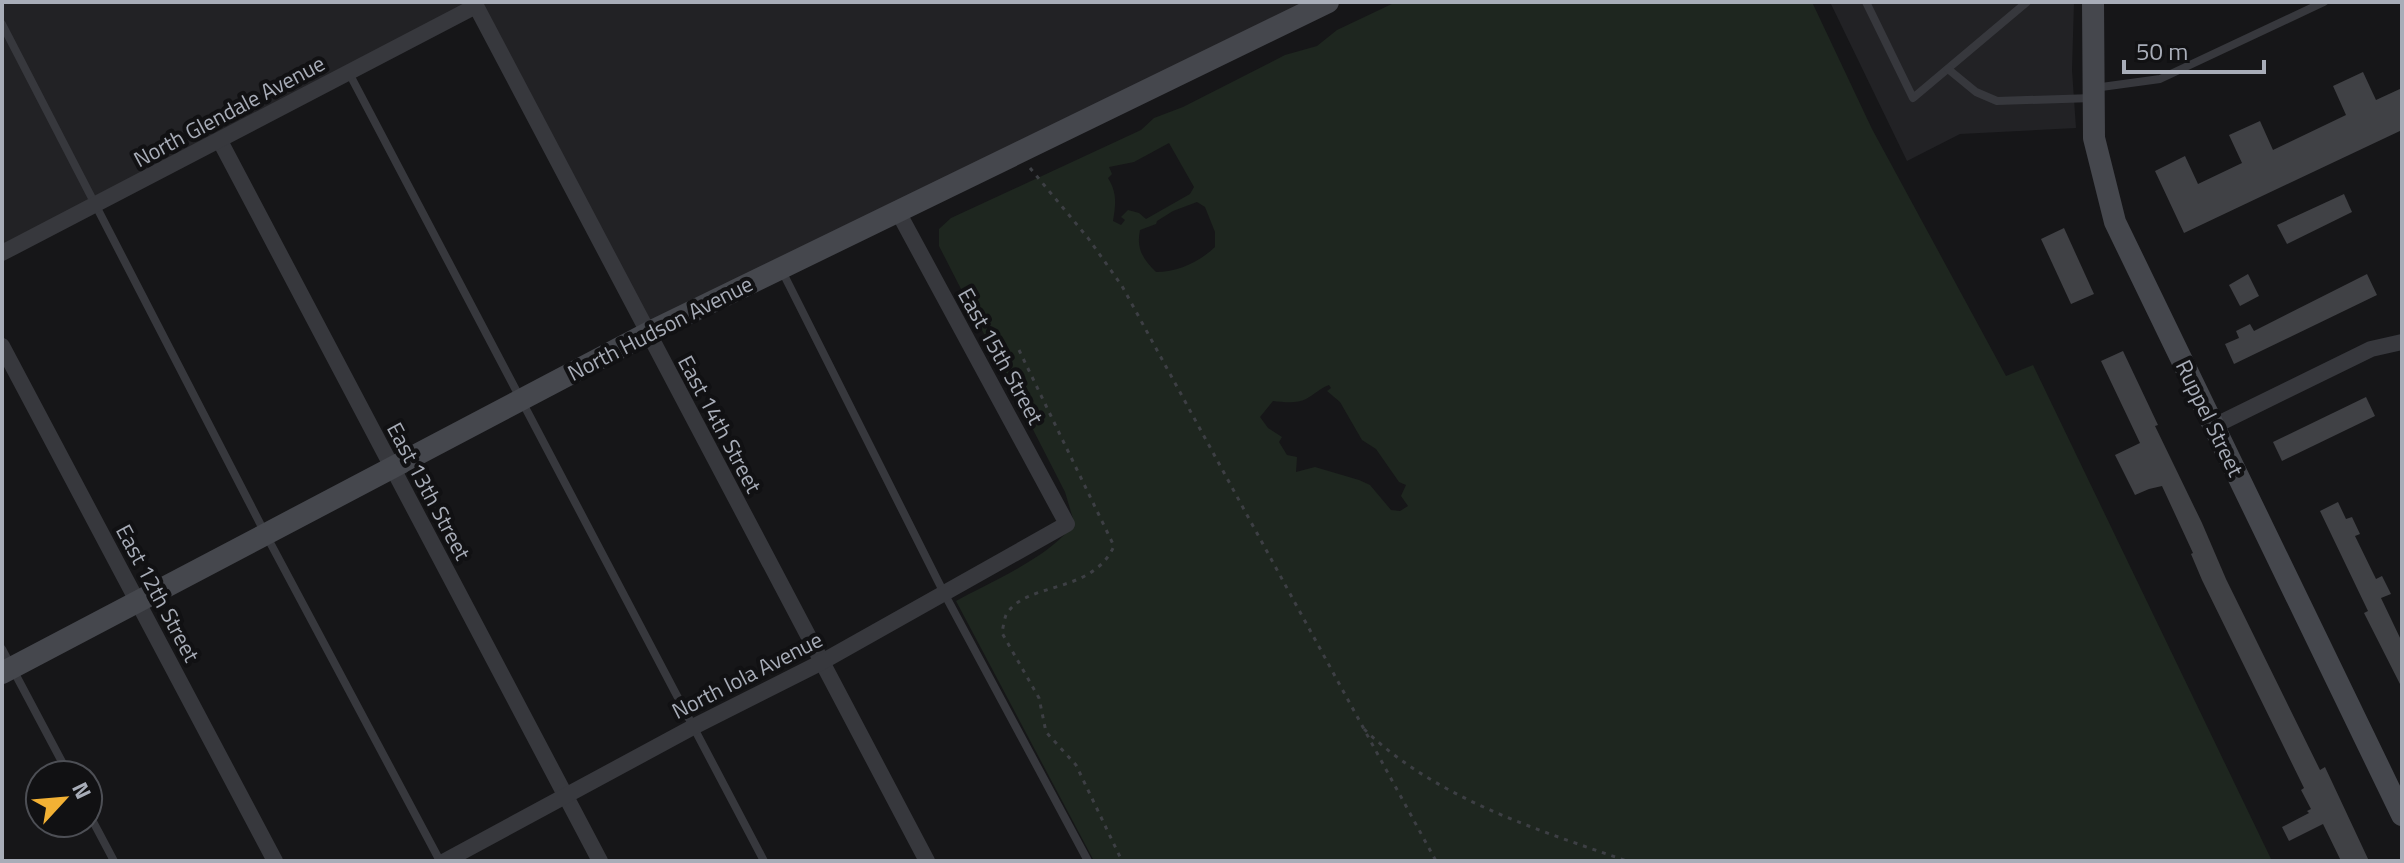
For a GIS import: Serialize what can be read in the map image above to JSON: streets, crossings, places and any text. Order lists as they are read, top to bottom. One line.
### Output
{"streets":{"main road":["North Hudson Avenue","Ruppel Street"],"street":["North Glendale Avenue","East 15th Street","East 14th Street","East 13th Street","East 12th Street","North Iola Avenue"]},"crossings":[["North Glendale Avenue","East 14th Street"],["North Glendale Avenue","East 13th Street"],["North Hudson Avenue","East 15th Street"],["North Hudson Avenue","East 14th Street"],["North Hudson Avenue","East 13th Street"],["North Hudson Avenue","East 12th Street"],["East 15th Street","North Iola Avenue"],["East 14th Street","North Iola Avenue"],["East 13th Street","North Iola Avenue"]],"scale_bar":"50 m","north":"top right"}
